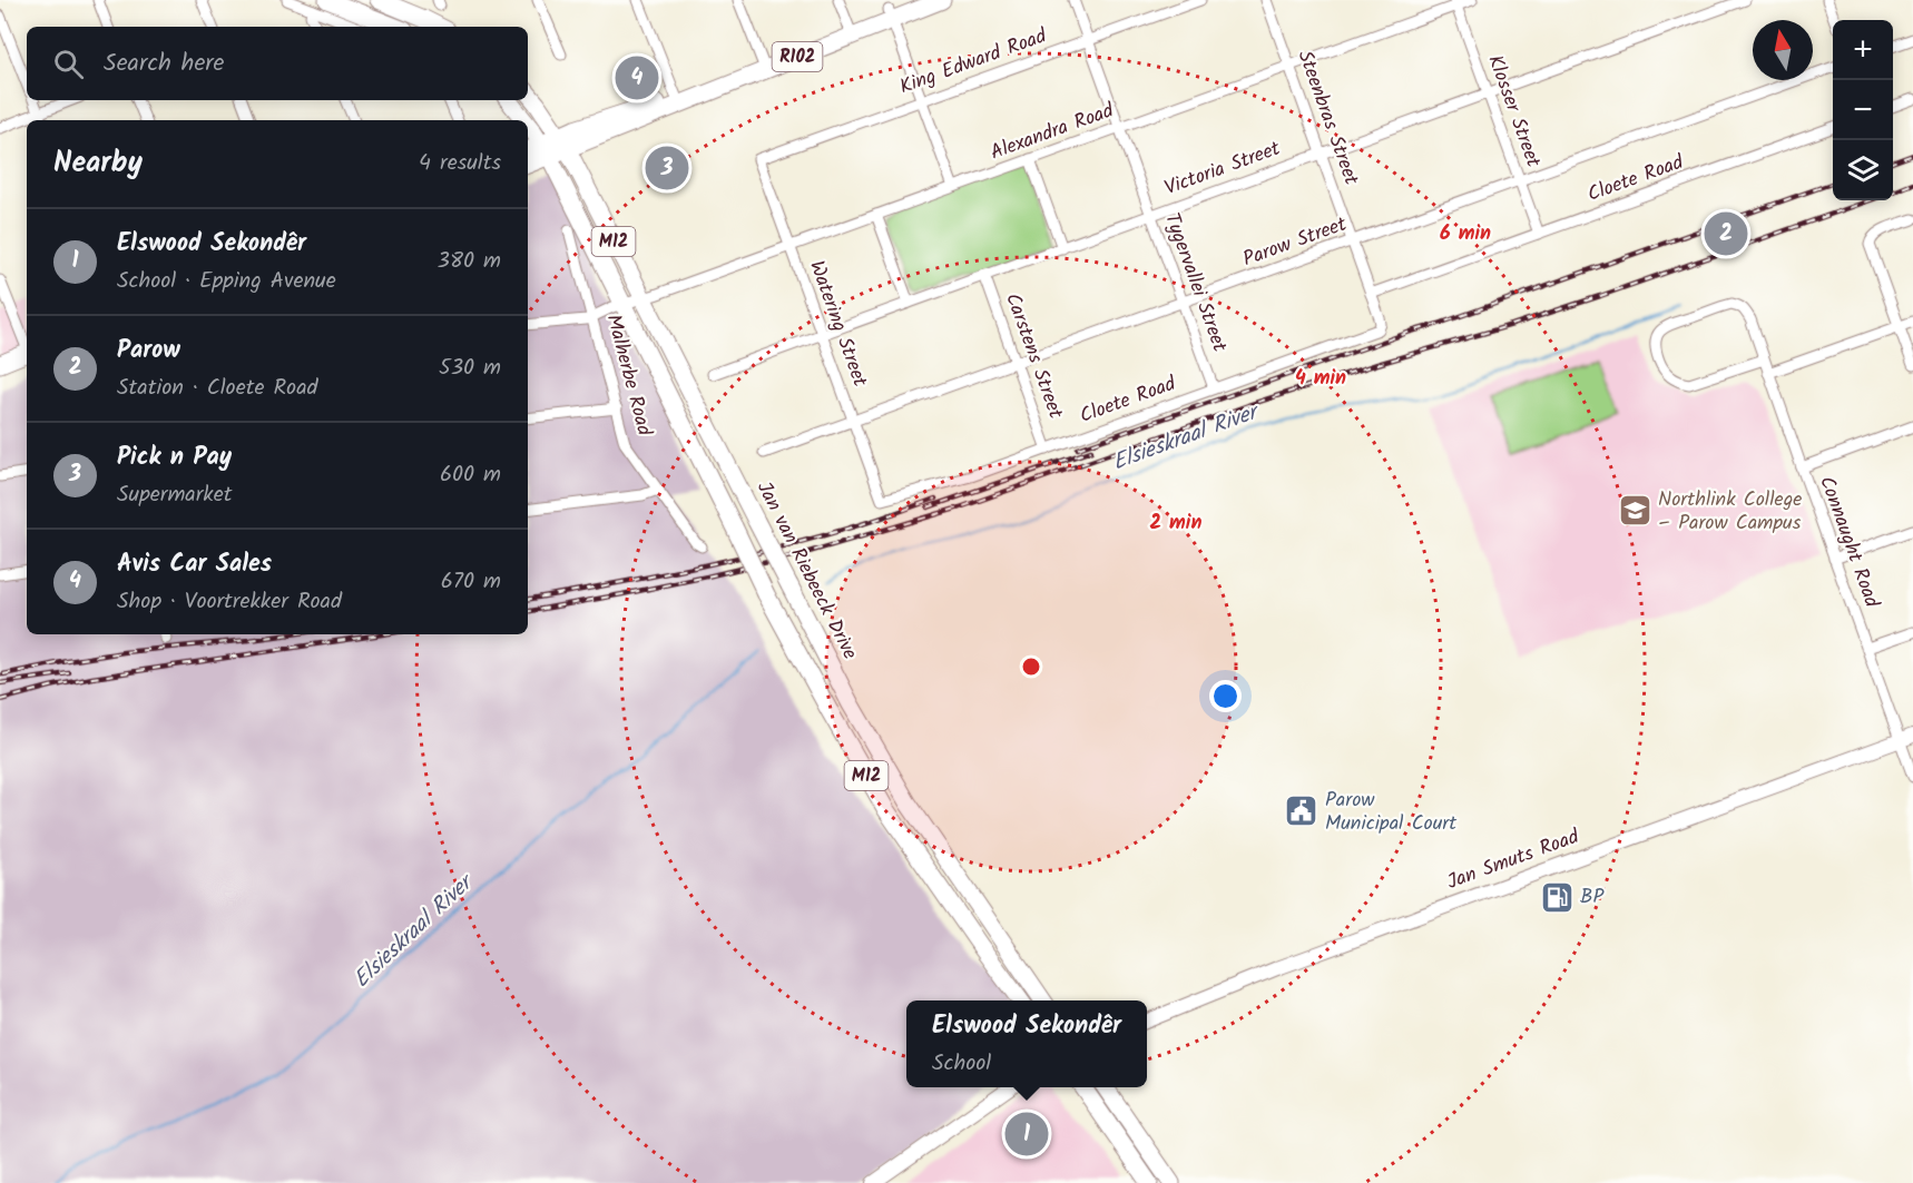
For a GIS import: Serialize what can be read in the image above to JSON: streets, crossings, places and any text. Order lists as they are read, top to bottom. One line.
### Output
{"streets":{"main road":["R102","M12","Jan van Riebeeck Drive"],"street":["King Edward Road","Klosser Street","Steenbras Street","Alexandra Road","Victoria Street","Cloete Road","Parow Street","Tygervallei Street","Watering Street","Carstens Street","Malherbe Road","Connaught Road","Jan Smuts Road"]},"crossings":[["R102","M12"],["R102","Jan van Riebeeck Drive"],["King Edward Road","Tygervallei Street"],["King Edward Road","Watering Street"],["Klosser Street","Alexandra Road"],["Klosser Street","Victoria Street"],["Klosser Street","Cloete Road"],["Klosser Street","Parow Street"],["Steenbras Street","Alexandra Road"],["Steenbras Street","Victoria Street"],["Steenbras Street","Cloete Road"],["Steenbras Street","Parow Street"],["Alexandra Road","M12"],["Alexandra Road","Tygervallei Street"],["Alexandra Road","Watering Street"],["Alexandra Road","Malherbe Road"],["Alexandra Road","Jan van Riebeeck Drive"],["Victoria Street","Tygervallei Street"],["Victoria Street","Watering Street"],["Victoria Street","Carstens Street"],["Cloete Road","Tygervallei Street"],["Cloete Road","Watering Street"],["Cloete Road","Carstens Street"],["M12","Jan van Riebeeck Drive"],["Parow Street","Tygervallei Street"],["Parow Street","Watering Street"],["Parow Street","Carstens Street"],["Connaught Road","Jan Smuts Road"]],"water":["Elsieskraal River"],"places":{"school or university":["Northlink College – Parow Campus"],"public building":["Parow Municipal Court"],"fuel station":["BP"]},"north":"top","page":{"map_buttons":["+","−"],"search":"Search here","pins":["4","3","2","1"],"heading":["Nearby","4 results"],"list":[{"mark":"1","name":"Elswood Sekondêr","note":"School · Epping Avenue","value":"380 m"},{"mark":"2","name":"Parow","note":"Station · Cloete Road","value":"530 m"},{"mark":"3","name":"Pick n Pay","note":"Supermarket","value":"600 m"},{"mark":"4","name":"Avis Car Sales","note":"Shop · Voortrekker Road","value":"670 m"}],"popup":["Elswood Sekondêr","School"]},"rings":["6 min","4 min","2 min"]}
